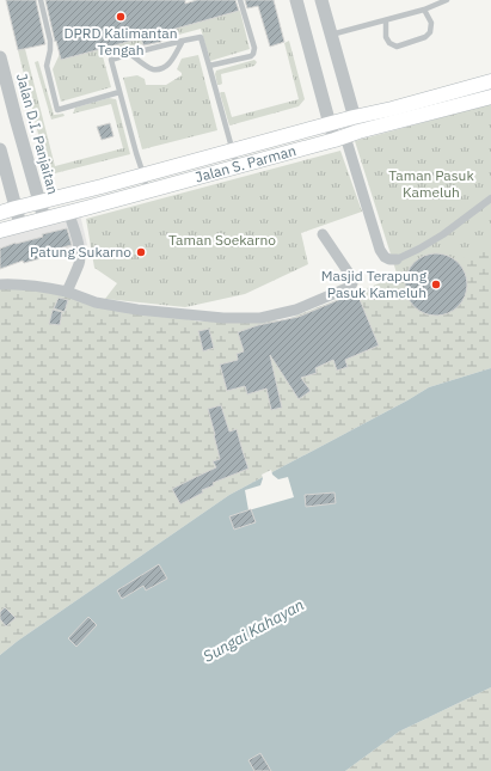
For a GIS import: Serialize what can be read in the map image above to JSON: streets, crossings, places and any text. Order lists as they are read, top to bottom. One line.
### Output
{"streets":{"main road":["Jalan S. Parman"],"street":["Jalan D.I. Panjaitan"]},"crossings":[["Jalan D.I. Panjaitan","Jalan S. Parman"]],"water":["Sungai Kahayan"],"parks":["Taman Pasuk Kameluh","Taman Soekarno"],"places":["DPRD Kalimantan Tengah","Patung Sukarno","Masjid Terapung Pasuk Kameluh"]}
